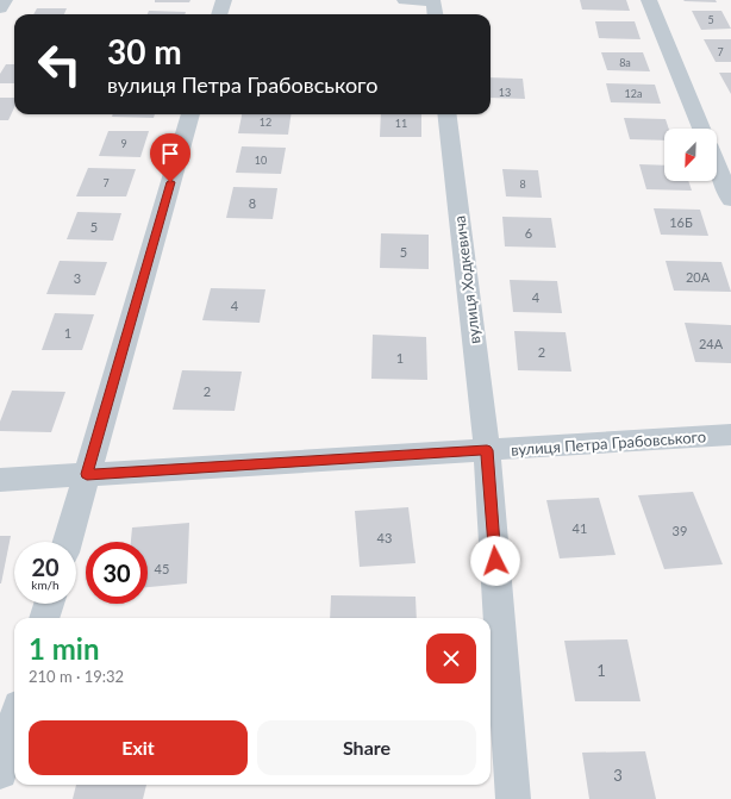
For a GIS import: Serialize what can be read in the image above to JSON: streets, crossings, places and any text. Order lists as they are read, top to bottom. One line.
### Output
{"streets":{"street":["вулиця Ходкевича","вулиця Петра Грабовського"]},"crossings":[["вулиця Ходкевича","вулиця Петра Грабовського"]],"house_numbers":["5","7","8а","13","12а","12","11","9","10","7","8","8","16Б","5","6","5","20А","3","4","4","1","24А","2","1","2","41","39","43","45","1","3"],"north":"bottom left","page":{"turn":["30 m","вулиця Петра Грабовського"],"speed":"20 km/h","limit":"30","heading":["1 min","210 m · 19:32"],"buttons":["Exit","Share"]}}
